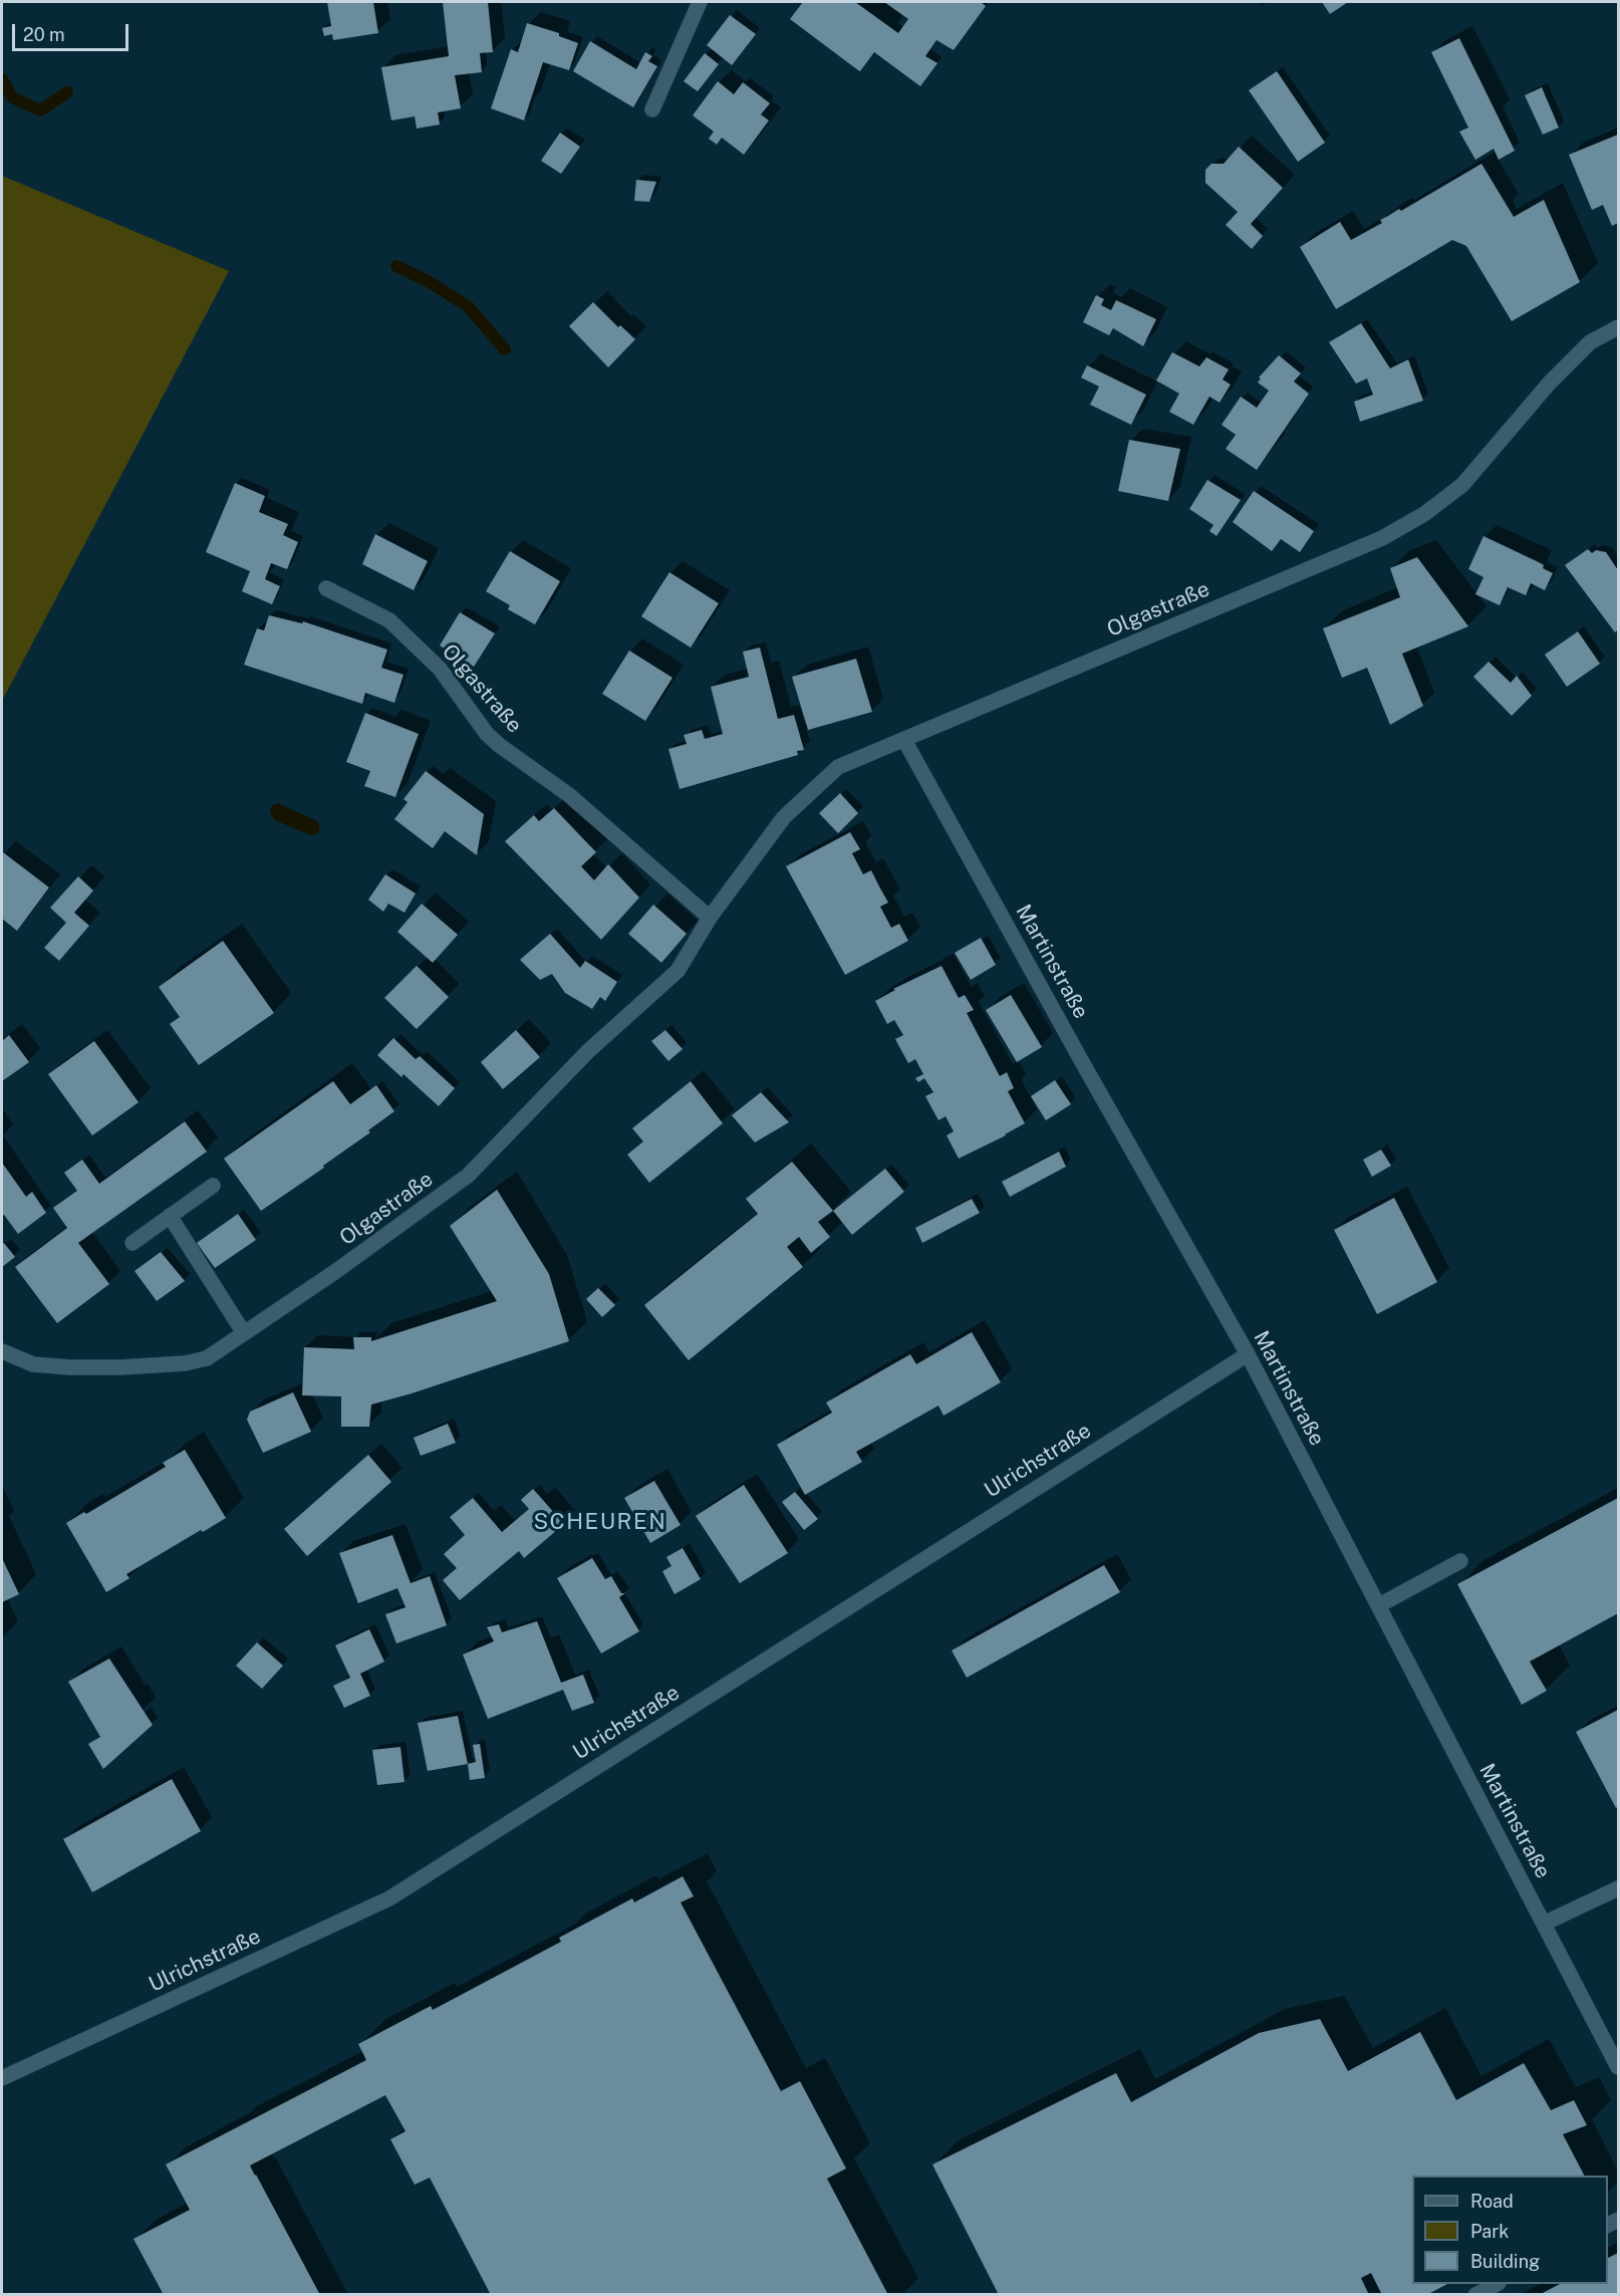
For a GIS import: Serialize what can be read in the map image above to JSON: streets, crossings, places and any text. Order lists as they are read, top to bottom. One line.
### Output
{"streets":{"street":["Olgastraße","Martinstraße","Ulrichstraße"]},"crossings":[["Olgastraße","Martinstraße"],["Martinstraße","Ulrichstraße"]],"districts":["SCHEUREN"],"legend":["Road","Park","Building"],"scale_bar":"20 m"}
